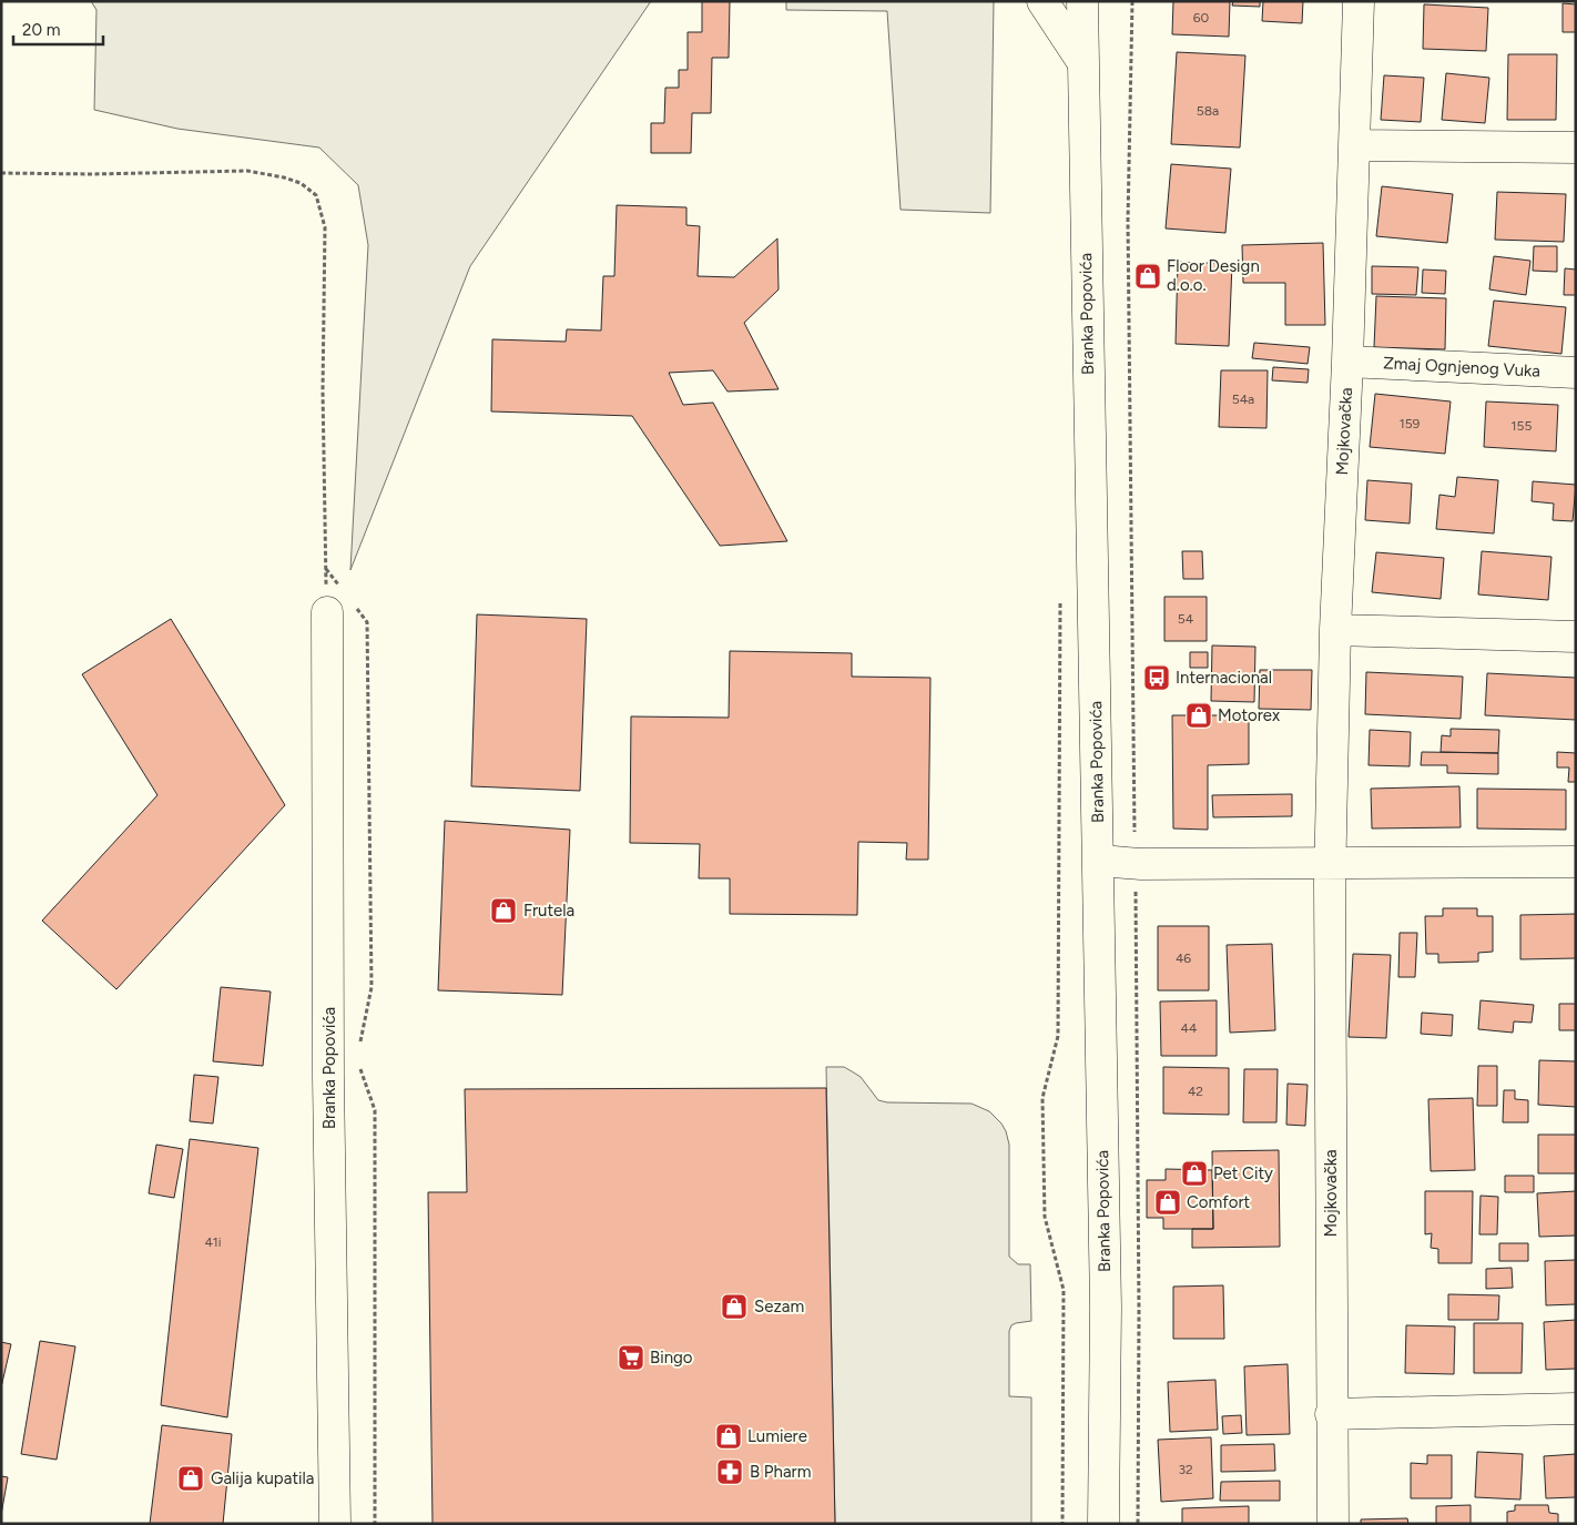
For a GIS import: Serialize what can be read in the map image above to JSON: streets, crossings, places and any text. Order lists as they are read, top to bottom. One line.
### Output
{"streets":{"street":["Branka Popovića","Zmaj Ognjenog Vuka","Mojkovačka"]},"crossings":[["Zmaj Ognjenog Vuka","Mojkovačka"]],"places":{"shop":["Floor Design d.o.o.","Motorex","Frutela","Pet City","Comfort","Sezam","Lumiere","Galija kupatila"],"bus stop":["Internacional"],"supermarket":["Bingo"],"pharmacy":["B Pharm"]},"house_numbers":["60","58a","54a","159","155","54","46","44","42","41i","32"],"scale_bar":"20 m"}
